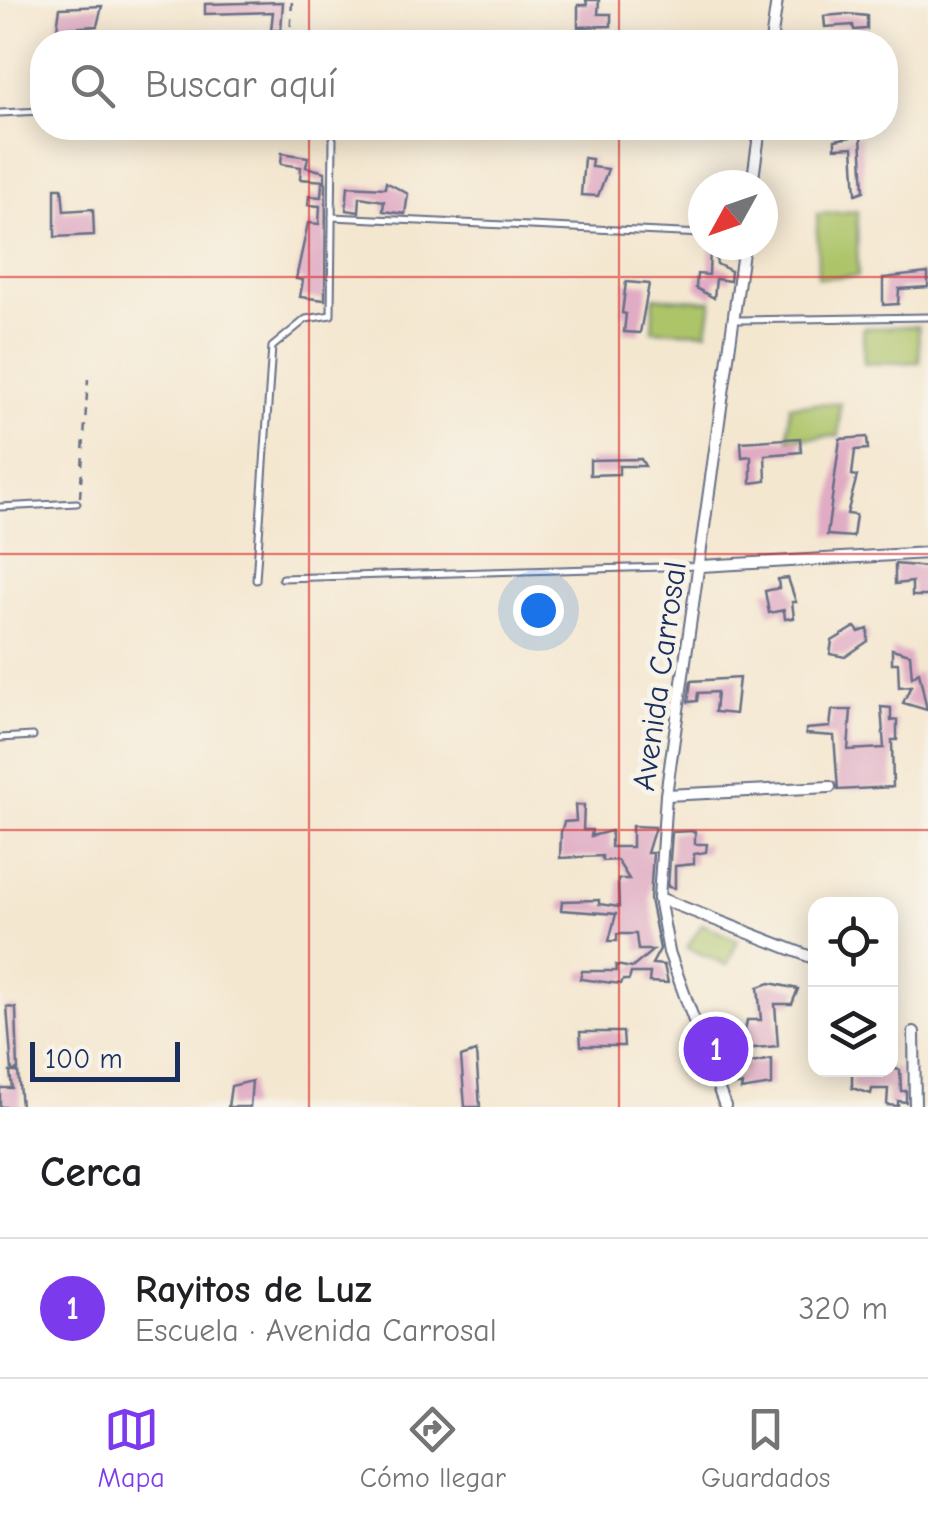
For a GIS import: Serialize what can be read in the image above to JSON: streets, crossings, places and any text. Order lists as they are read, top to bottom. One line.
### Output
{"streets":{"street":["Avenida Carrosal"]},"scale_bar":"100 m","north":"bottom left","page":{"search":"Buscar aquí","pins":"1","scale":"100 m","heading":"Cerca","list":[{"mark":"1","name":"Rayitos de Luz","note":"Escuela · Avenida Carrosal","value":"320 m"}],"nav":["Mapa","Cómo llegar","Guardados"]}}
